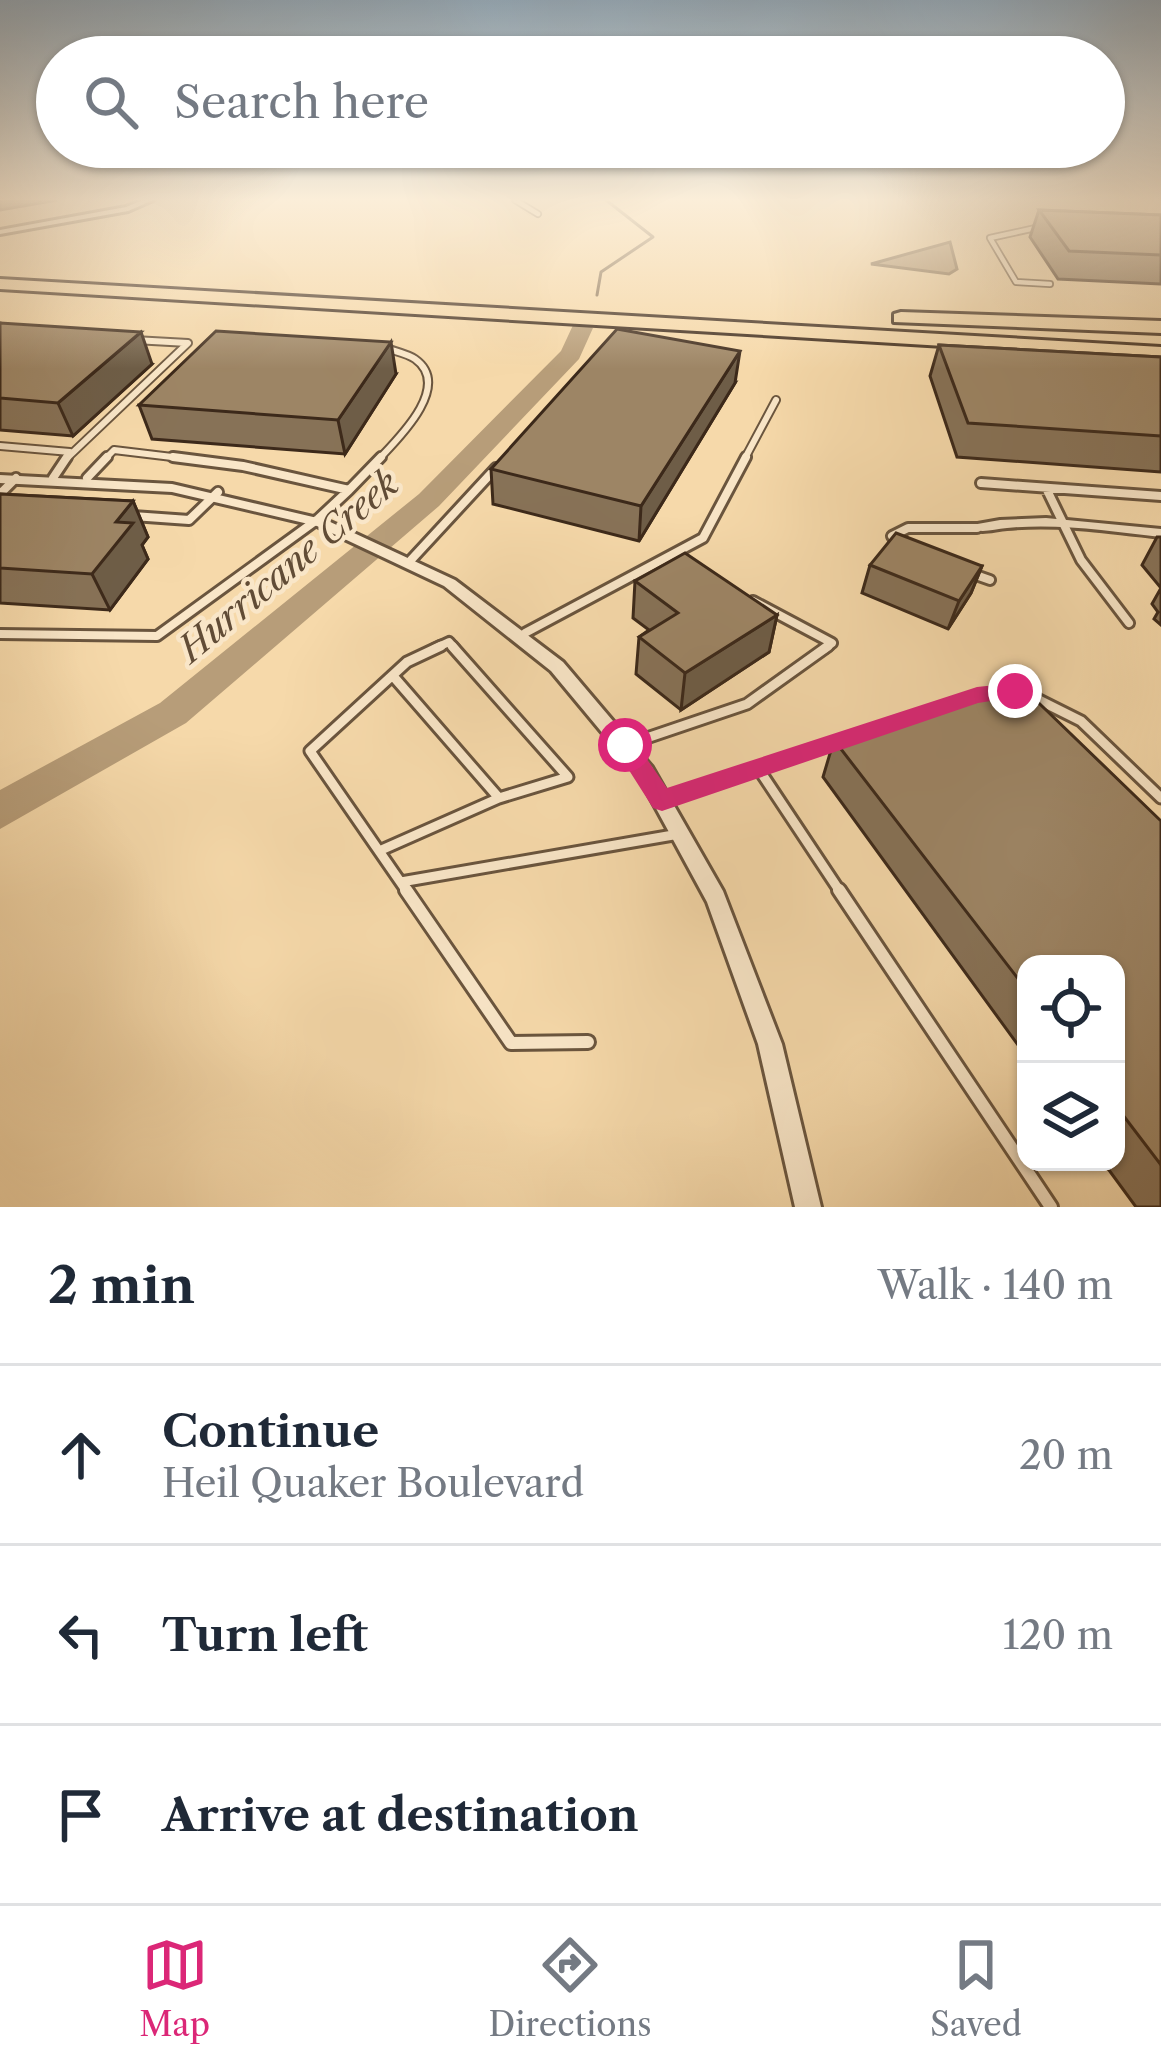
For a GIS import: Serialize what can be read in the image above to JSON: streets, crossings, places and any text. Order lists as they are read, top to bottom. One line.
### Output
{"water":["Hurricane Creek"],"page":{"search":"Search here","heading":["2 min","Walk · 140 m"],"list":[["Continue","Heil Quaker Boulevard","20 m"],["Turn left","120 m"],"Arrive at destination"],"nav":["Map","Directions","Saved"]}}
